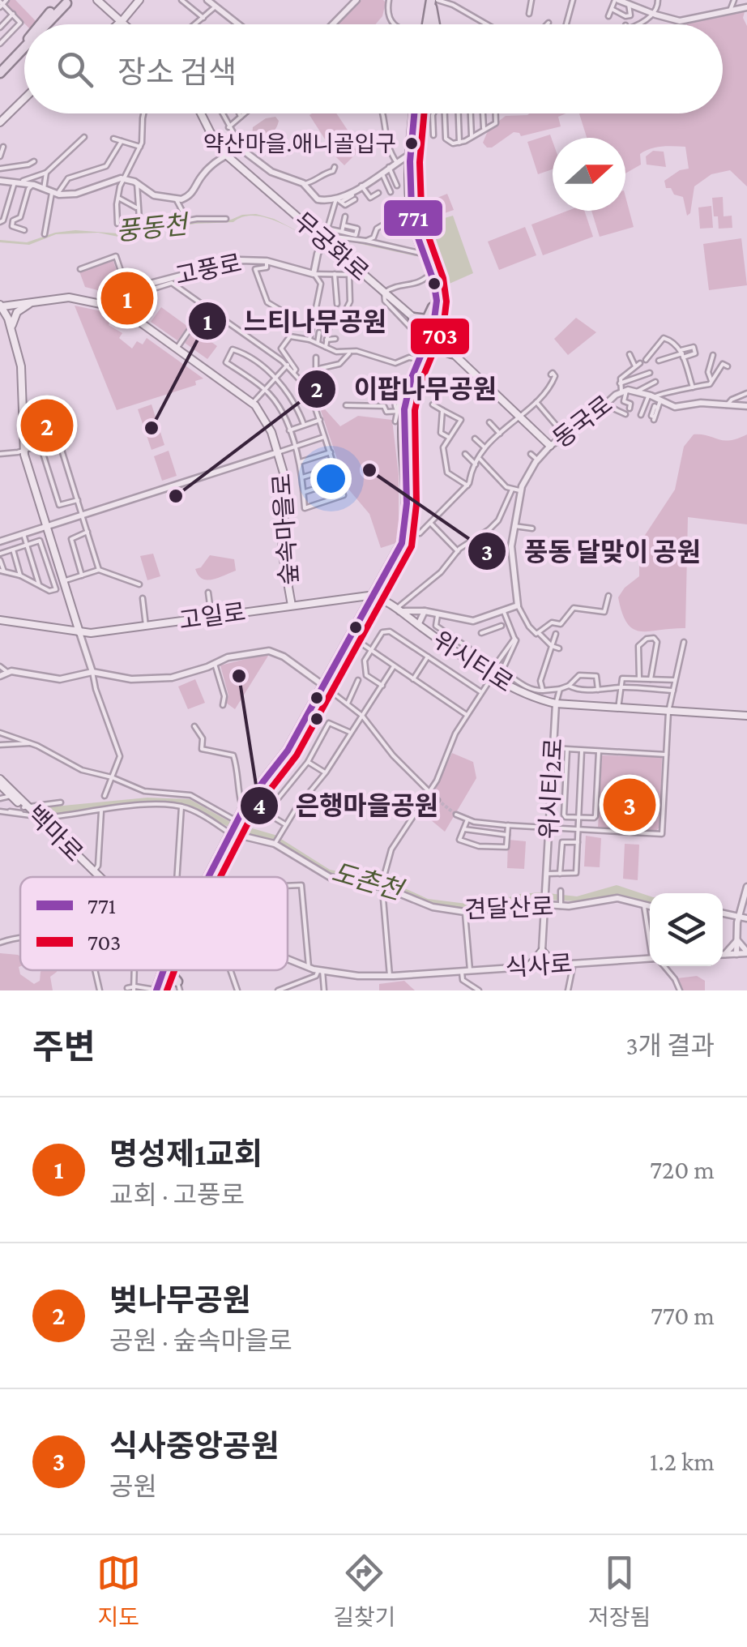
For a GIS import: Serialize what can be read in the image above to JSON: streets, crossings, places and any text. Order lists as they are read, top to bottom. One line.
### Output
{"streets":{"main road":["무궁화로","숲속마을로","고일로","위시티로","백마로"],"street":["고풍로","동국로","위시티2로","견달산로","식사로"]},"crossings":[["무궁화로","고풍로"],["무궁화로","동국로"],["고풍로","숲속마을로"],["숲속마을로","고일로"],["고일로","위시티로"],["위시티로","위시티2로"],["위시티2로","견달산로"]],"water":["풍동천","도촌천"],"places":["약산마을.애니골입구","느티나무공원","풍동 달맞이 공원","이팝나무공원","은행마을공원"],"lines":["transit line 771","transit line 703"],"legend":["771","703"],"north":"right","page":{"search":"장소 검색","pins":["1","2","3"],"heading":["주변","3개 결과"],"list":[{"mark":"1","name":"명성제1교회","note":"교회 · 고풍로","value":"720 m"},{"mark":"2","name":"벚나무공원","note":"공원 · 숲속마을로","value":"770 m"},{"mark":"3","name":"식사중앙공원","note":"공원","value":"1.2 km"}],"nav":["지도","길찾기","저장됨"]}}
